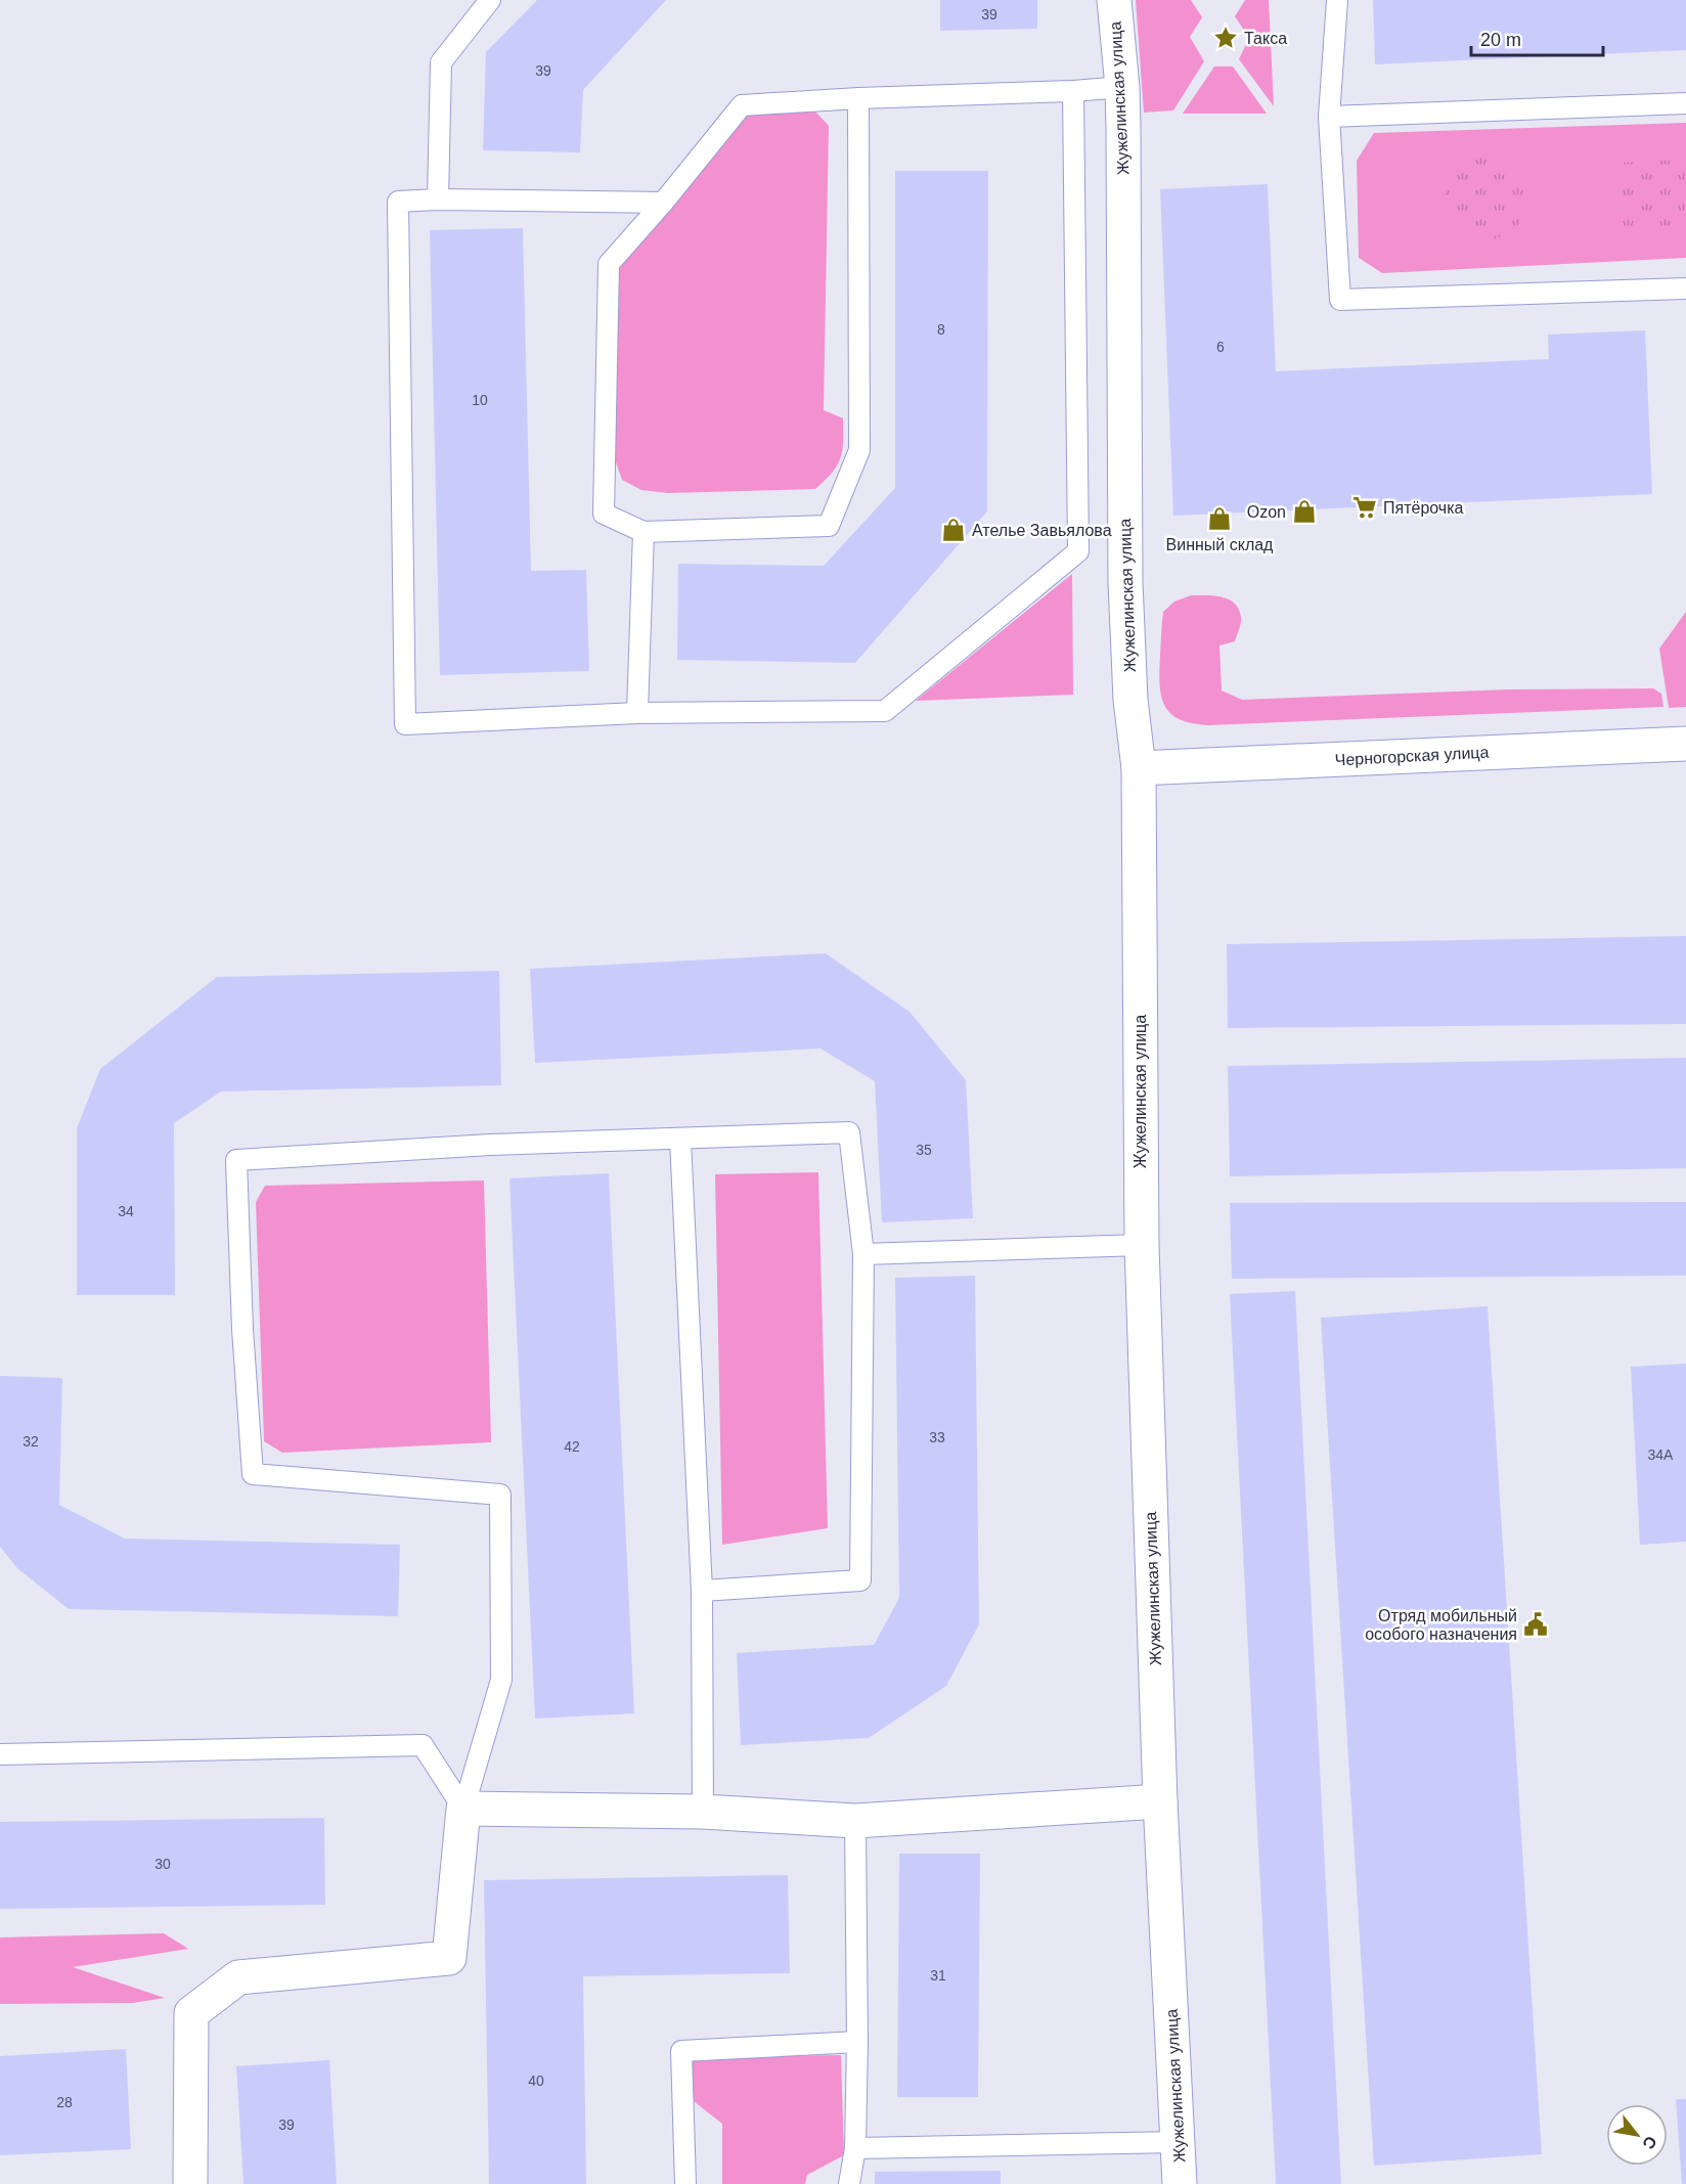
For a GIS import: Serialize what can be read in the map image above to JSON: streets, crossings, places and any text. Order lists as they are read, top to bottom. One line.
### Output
{"streets":{"street":["Жужелинская улица","Черногорская улица"]},"crossings":[["Жужелинская улица","Черногорская улица"]],"places":{"place":["Такса"],"supermarket":["Пятёрочка"],"shop":["Ozon","Винный склад","Ателье Завьялова"],"public building":["Отряд мобильный особого назначения"]},"house_numbers":["39","39","8","6","10","35","34","33","32","42","34А","30","31","40","28","39"],"scale_bar":"20 m","north":"bottom right"}
